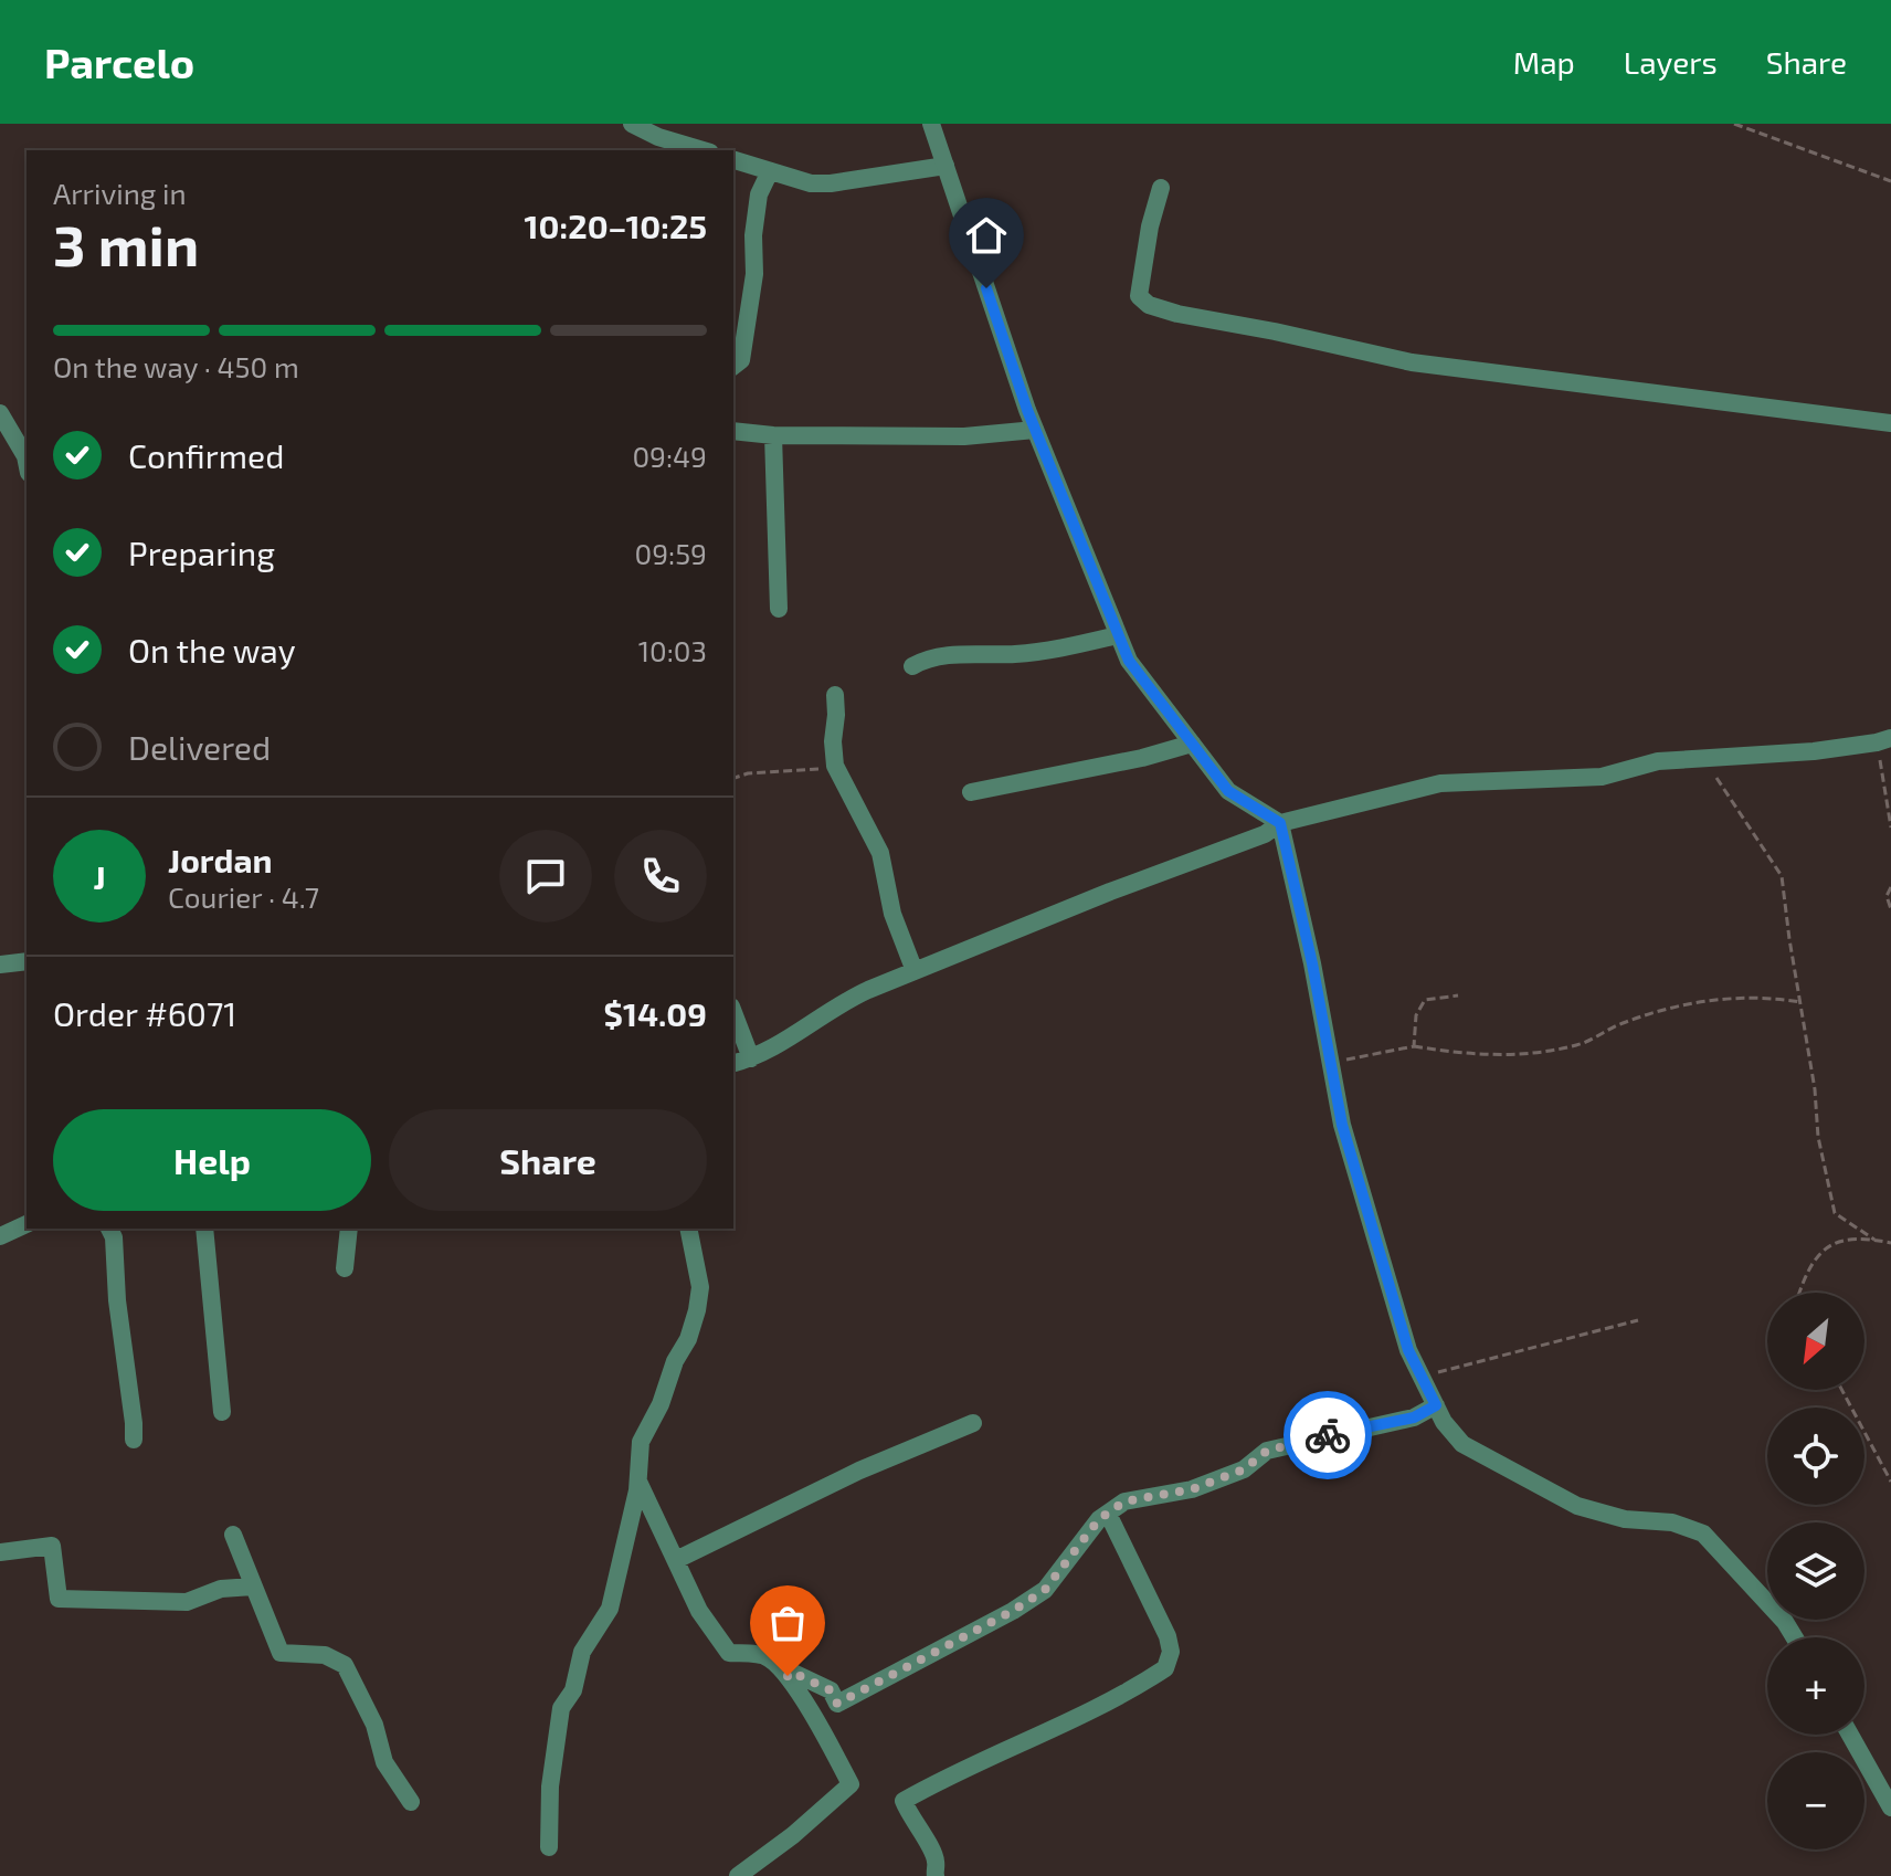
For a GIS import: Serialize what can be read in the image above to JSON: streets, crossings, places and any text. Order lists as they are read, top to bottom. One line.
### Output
{"north":"bottom left","page":{"header":"Parcelo","nav":["Map","Layers","Share"],"heading":["3 min","Arriving in","10:20–10:25"],"panel":["Jordan","Courier · 4.7","Order #6071","$14.09"],"bar":"On the way · 450 m","list":[["Confirmed","09:49"],["Preparing","09:59"],["On the way","10:03"],"Delivered"],"round":"J","buttons":["Help","Share"],"map_buttons":["+","−"]}}
